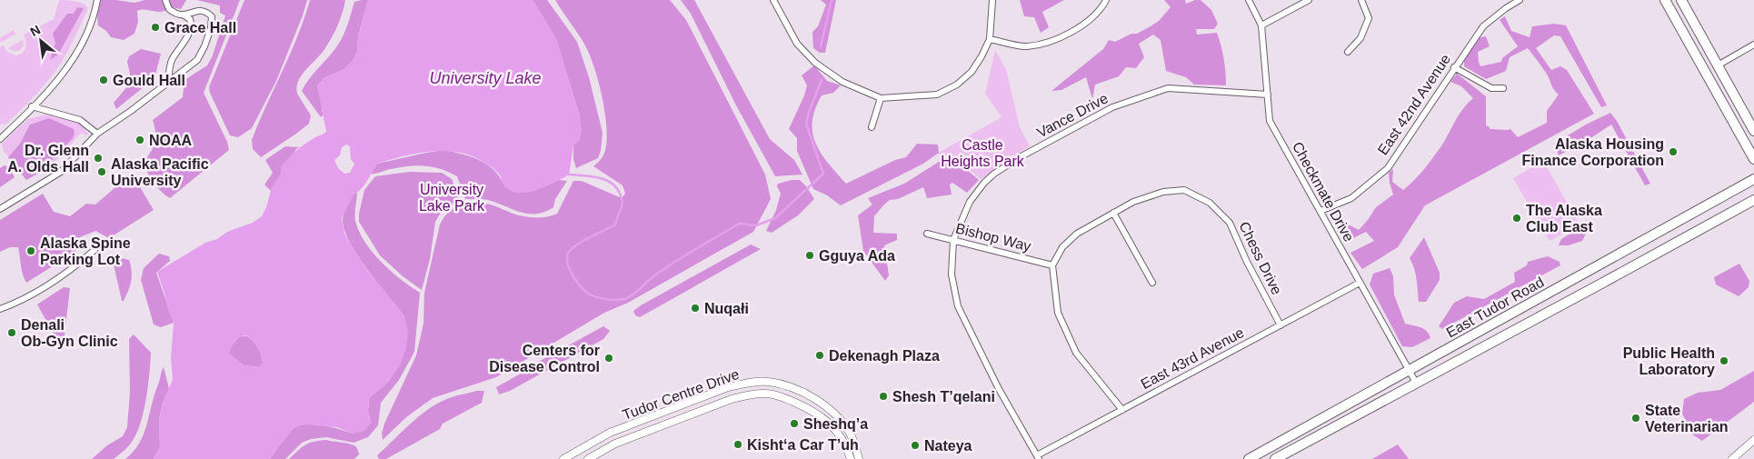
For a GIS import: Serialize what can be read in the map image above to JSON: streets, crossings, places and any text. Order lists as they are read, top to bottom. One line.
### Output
{"streets":{"main road":["East Tudor Road"],"street":["East 42nd Avenue","Vance Drive","Checkmate Drive","Bishop Way","Chess Drive","East 43rd Avenue","Tudor Centre Drive"]},"crossings":[["East 42nd Avenue","Checkmate Drive"],["Vance Drive","Checkmate Drive"],["Vance Drive","Bishop Way"],["Vance Drive","East 43rd Avenue"],["Checkmate Drive","East Tudor Road"],["Checkmate Drive","East 43rd Avenue"],["Bishop Way","Chess Drive"],["Chess Drive","East 43rd Avenue"]],"water":["University Lake"],"parks":["Castle Heights Park","University Lake Park"],"places":["Grace Hall","Gould Hall","NOAA","Alaska Housing Finance Corporation","Dr. Glenn A. Olds Hall","Alaska Pacific University","The Alaska Club East","Alaska Spine Parking Lot","Gguya Ada","Nuqałi","Denali Ob-Gyn Clinic","Dekenagh Plaza","Centers for Disease Control","Public Health Laboratory","Shesh T’qelani","State Veterinarian","Sheshq’a","Kisht‘a Car T’uh","Nateya"],"north":"top left"}
